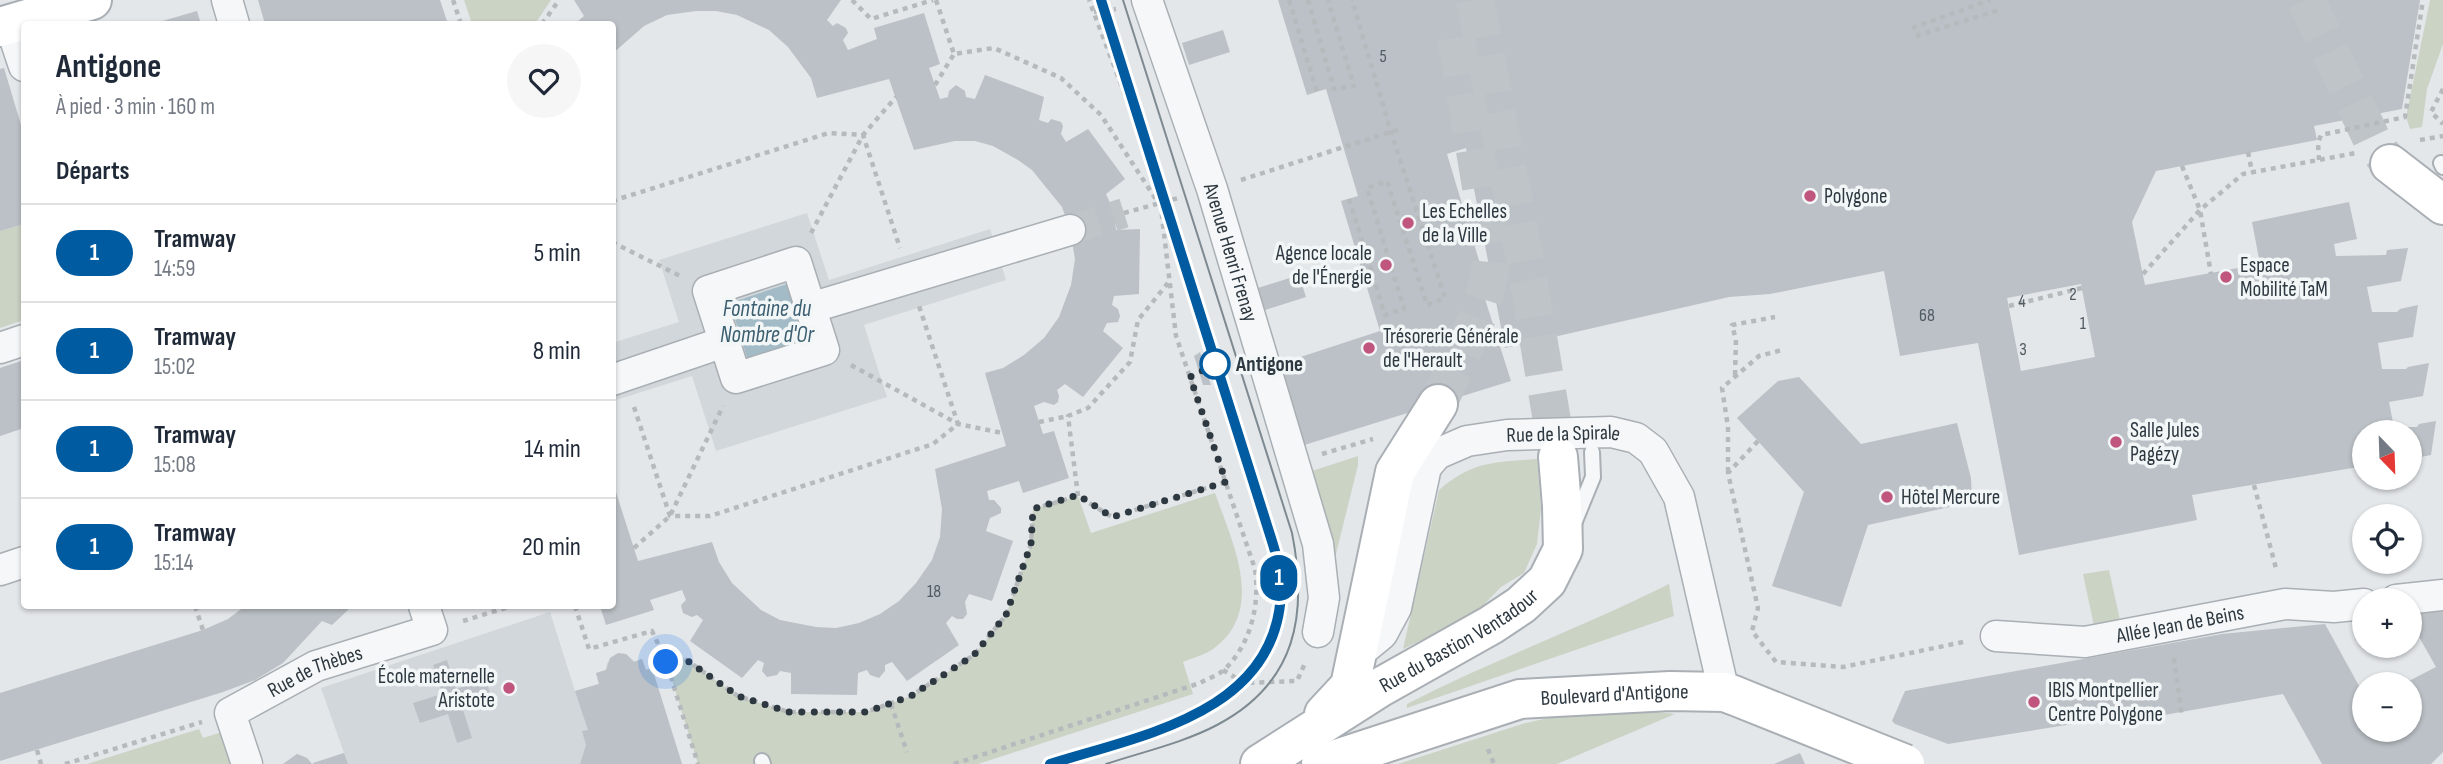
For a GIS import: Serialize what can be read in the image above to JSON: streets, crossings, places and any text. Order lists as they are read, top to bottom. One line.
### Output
{"streets":{"street":["Avenue Henri Frenay","Rue de la Spirale","Allée Jean de Beins","Rue du Bastion Ventadour","Rue de Thèbes","Boulevard d'Antigone"]},"crossings":[["Rue de la Spirale","Boulevard d'Antigone"],["Rue du Bastion Ventadour","Boulevard d'Antigone"]],"water":["Fontaine du Nombre d'Or"],"places":["Polygone","Les Echelles de la Ville","Agence locale de l'Énergie","Espace Mobilité TaM","Trésorerie Générale de l'Herault","Antigone","Salle Jules Pagézy","Hôtel Mercure","École maternelle Aristote","IBIS Montpellier Centre Polygone"],"lines":["tram line 1"],"house_numbers":["5","2","4","68","1","3","18"],"north":"bottom right","page":{"on_map":"1","heading":[["Antigone","À pied · 3 min · 160 m"],"Départs"],"list":[{"mark":"1","name":"Tramway","note":"14:59","value":"5 min"},{"mark":"1","name":"Tramway","note":"15:02","value":"8 min"},{"mark":"1","name":"Tramway","note":"15:08","value":"14 min"},{"mark":"1","name":"Tramway","note":"15:14","value":"20 min"}],"map_buttons":["+","−"]}}
